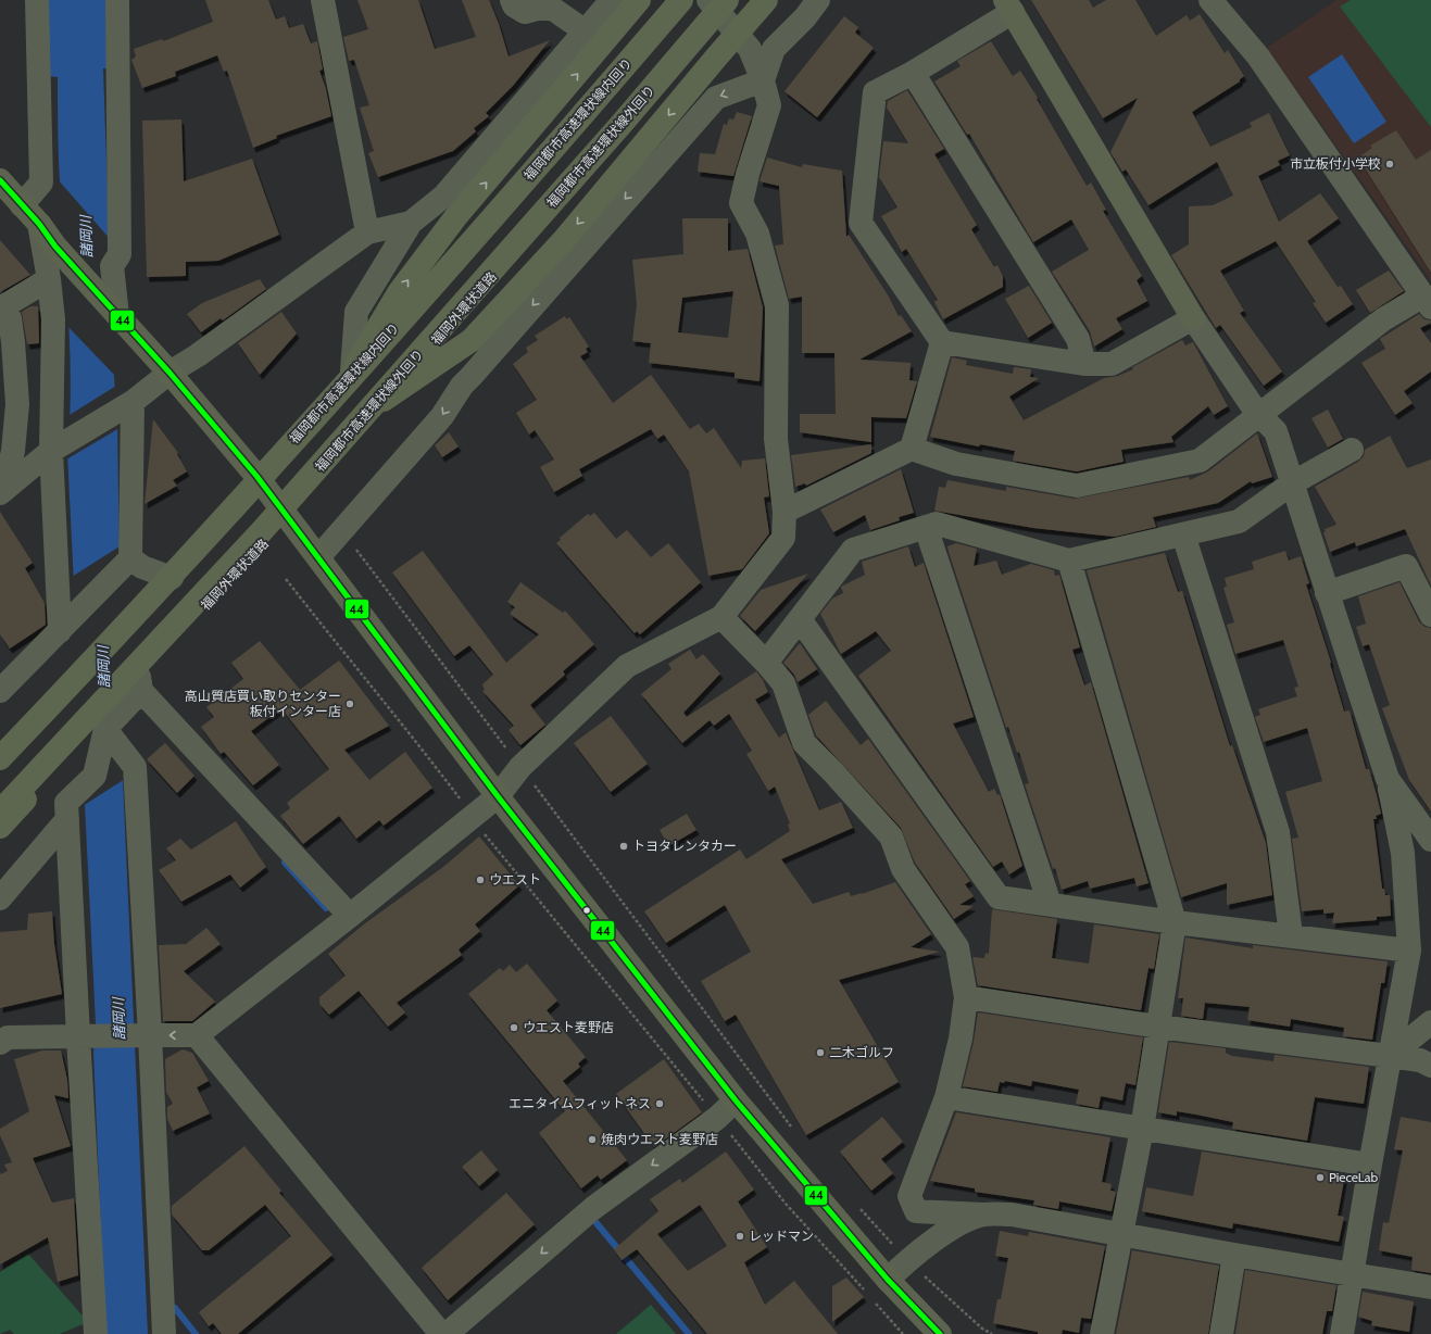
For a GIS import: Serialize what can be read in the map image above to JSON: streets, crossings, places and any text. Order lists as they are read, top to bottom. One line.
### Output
{"streets":{"highway":["福岡都市高速環状線内回り","福岡都市高速環状線外回り","福岡外環状道路"]},"crossings":[["福岡都市高速環状線外回り","福岡外環状道路"]],"water":["諸岡川"],"places":["市立板付小学校","高山質店買い取りセンター 板付インター店","トヨタレンタカー","ウエスト","ウエスト麦野店","二木ゴルフ","エニタイムフィットネス","焼肉ウエスト麦野店","PieceLab","レッドマン"],"lines":["transit line 44"]}
